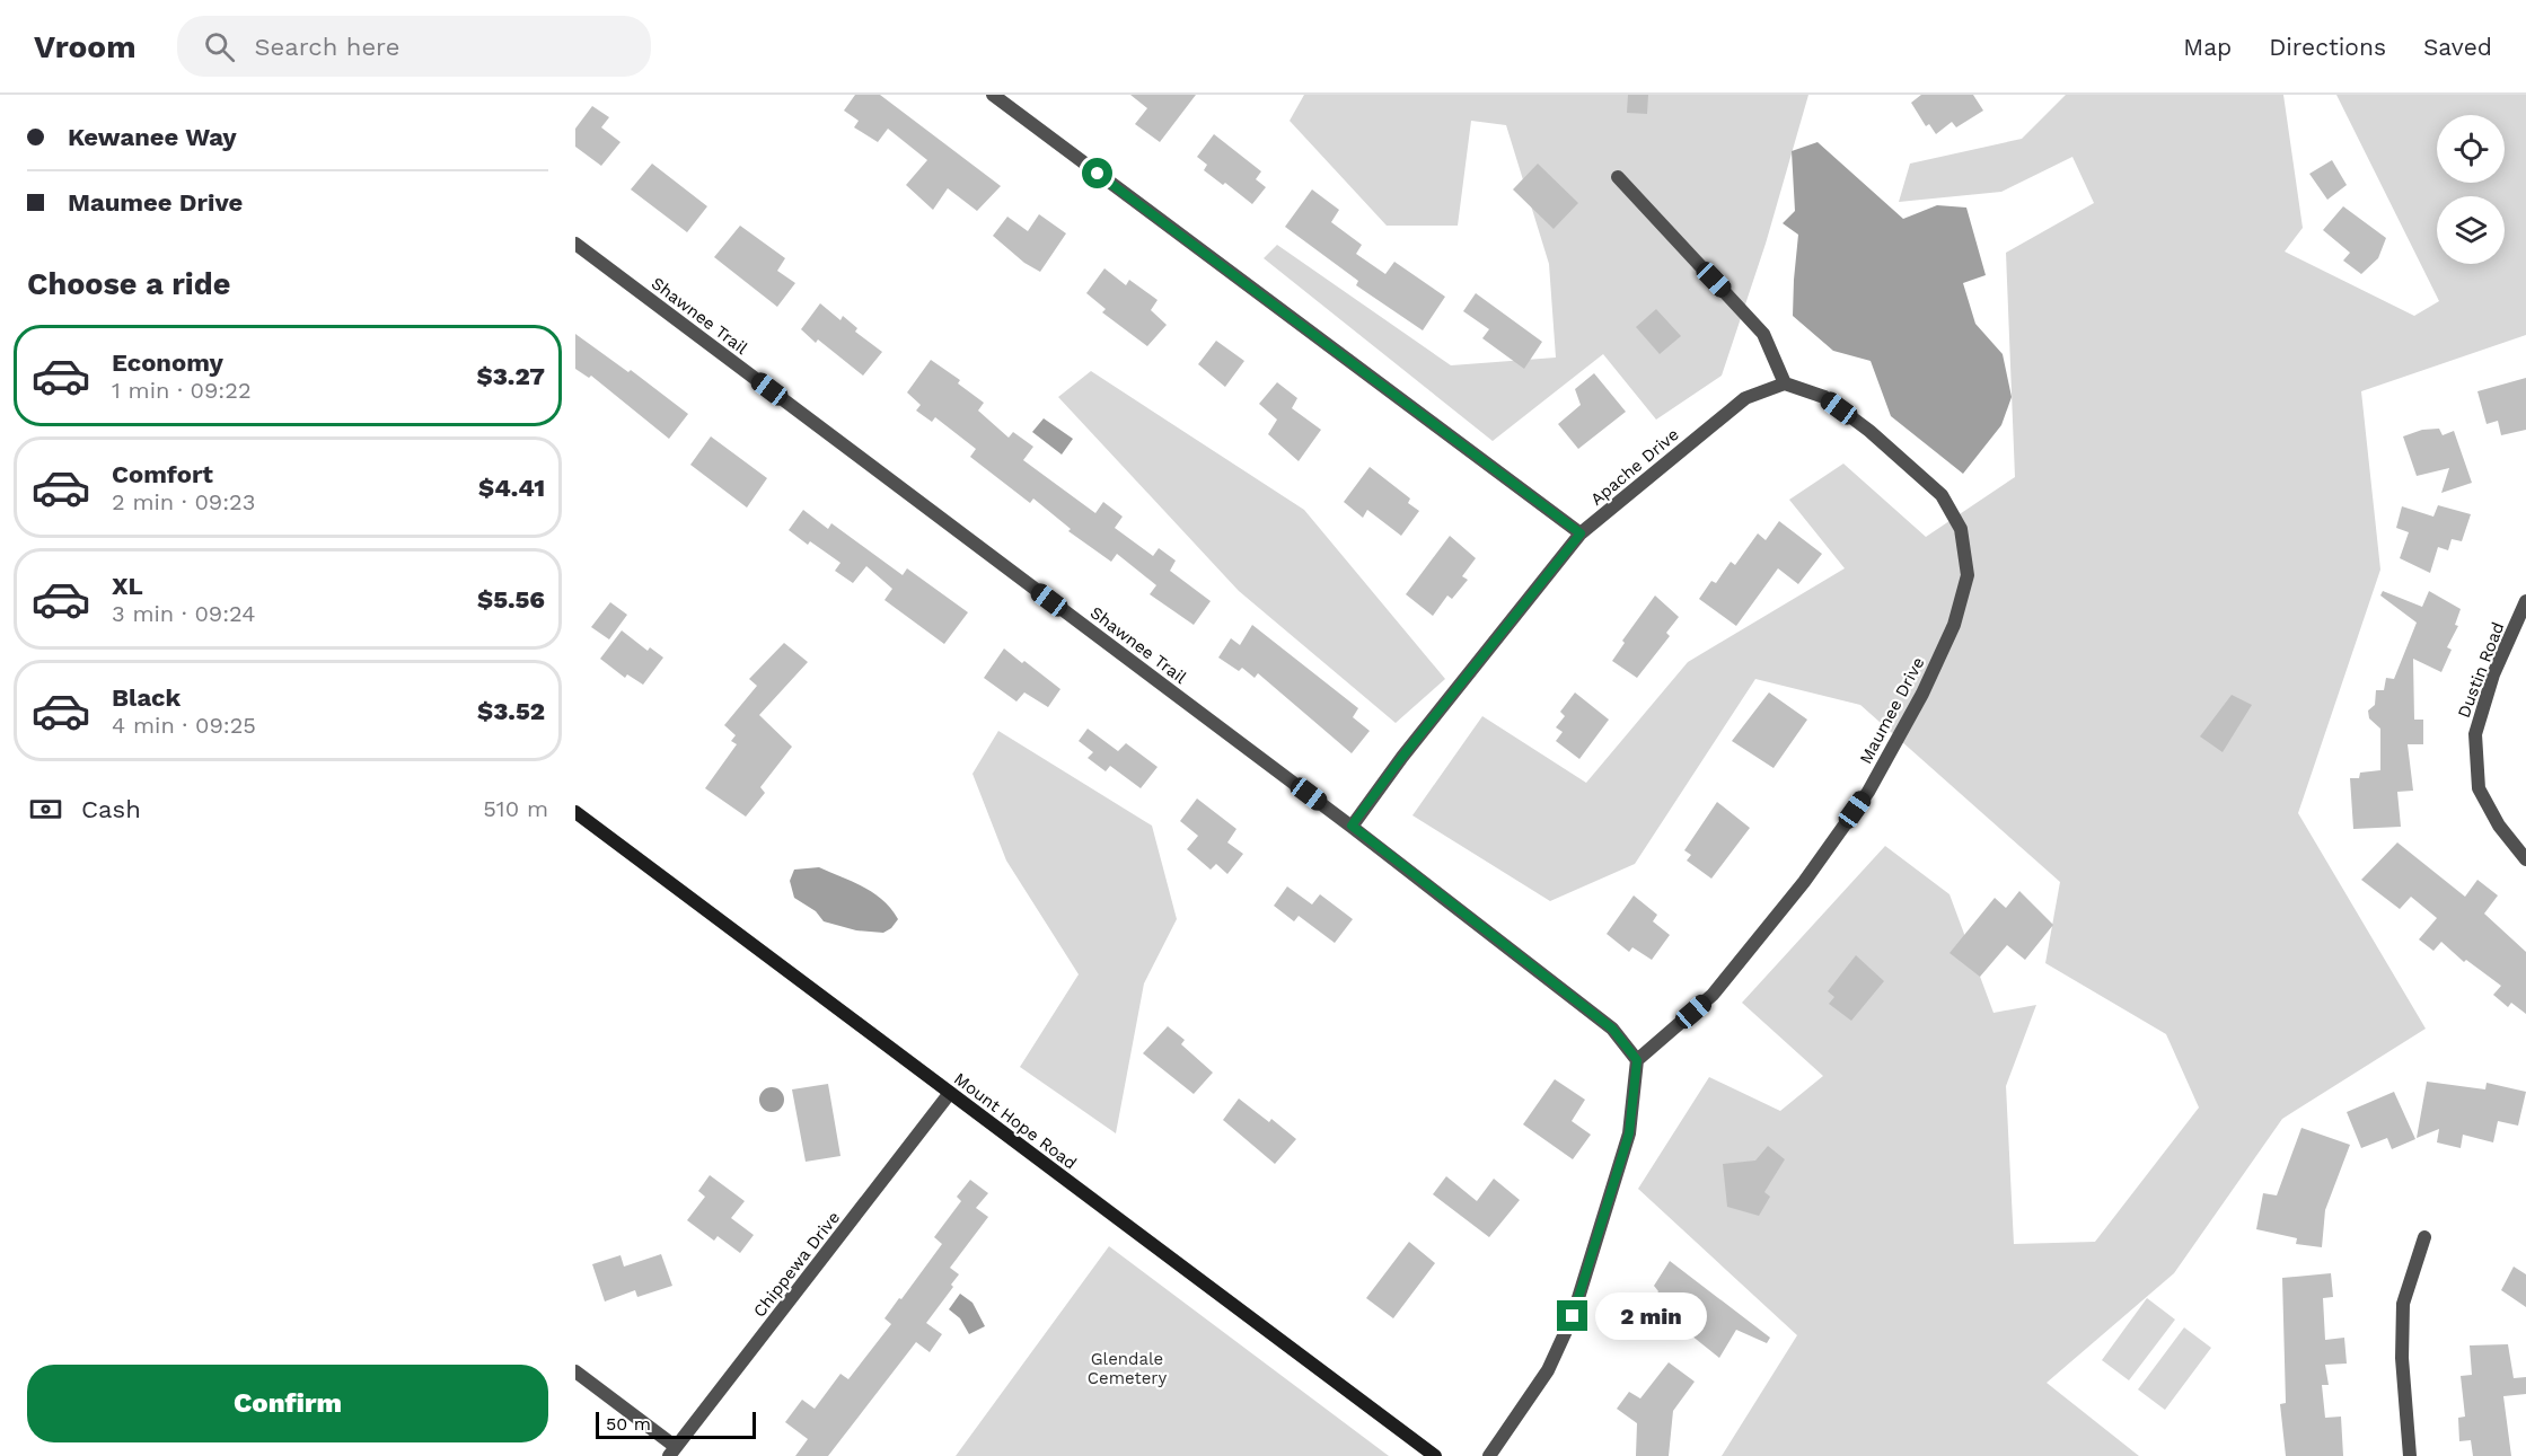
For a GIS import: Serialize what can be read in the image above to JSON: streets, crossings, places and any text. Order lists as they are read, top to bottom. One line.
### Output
{"streets":{"street":["Shawnee Trail","Apache Drive","Dustin Road","Maumee Drive","Mount Hope Road","Chippewa Drive"]},"crossings":[["Shawnee Trail","Apache Drive"],["Shawnee Trail","Maumee Drive"],["Apache Drive","Maumee Drive"],["Mount Hope Road","Chippewa Drive"]],"parks":["Glendale Cemetery"],"scale_bar":"50 m","page":{"header":"Vroom","search":"Search here","nav":["Map","Directions","Saved"],"banner":["Kewanee Way","Maumee Drive"],"heading":"Choose a ride","list":[{"name":"Economy","note":"1 min · 09:22","value":"$3.27"},{"name":"Comfort","note":"2 min · 09:23","value":"$4.41"},{"name":"XL","note":"3 min · 09:24","value":"$5.56"},{"name":"Black","note":"4 min · 09:25","value":"$3.52"}],"pay":["Cash","510 m"],"bubble":"2 min","buttons":"Confirm","scale":"50 m"}}
